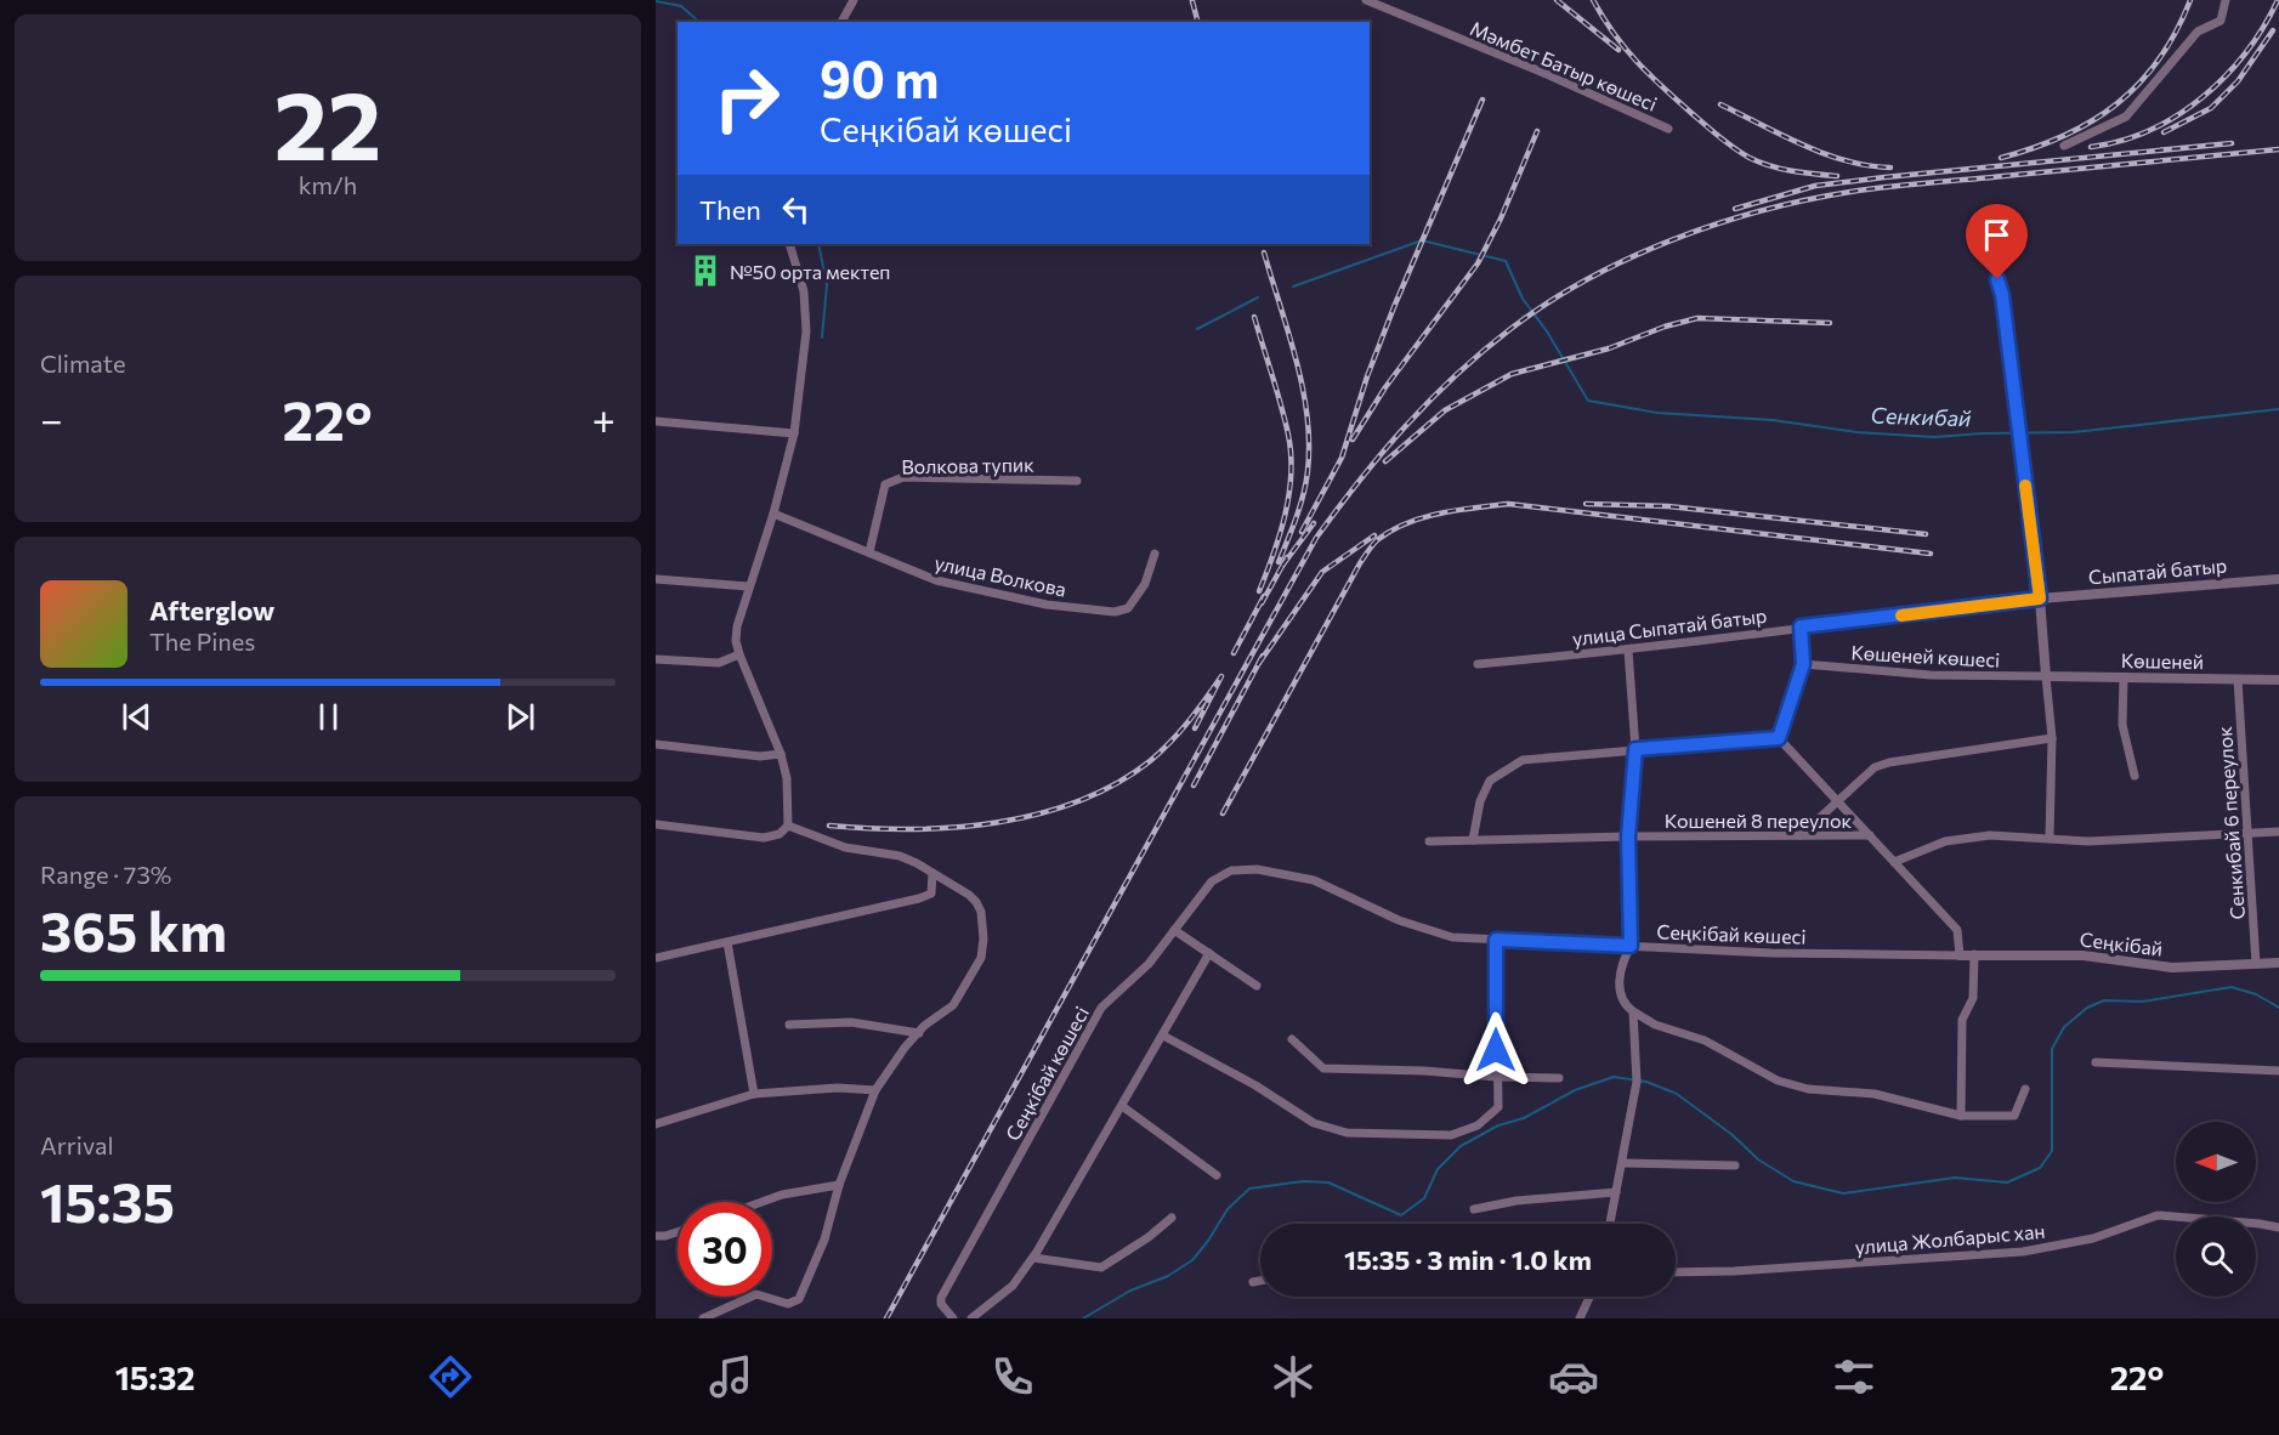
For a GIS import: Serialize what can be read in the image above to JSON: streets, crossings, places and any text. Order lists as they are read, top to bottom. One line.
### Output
{"streets":{"street":["Мәмбет Батыр көшесі","Волкова тупик","Сыпатай батыр","улица Волкова","улица Сыпатай батыр","Көшеней көшесі","Көшеней","Кошеней 8 переулок","Сенкибай 6 переулок","Сеңкібай көшесі","Сеңкібай","улица Жолбарыс хан"]},"crossings":[["Волкова тупик","улица Волкова"],["Сыпатай батыр","улица Сыпатай батыр"],["Көшеней көшесі","Көшеней"],["Көшеней","Сенкибай 6 переулок"],["Сенкибай 6 переулок","Сеңкібай"],["Сеңкібай көшесі","Сеңкібай"]],"water":["Сенкибай"],"places":{"building":["№50 орта мектеп"]},"north":"left","page":{"tile":[["22","km/h"],"Climate",["Range · 73%","365 km"],["Arrival","15:35"]],"turn":["90 m","Сеңкібай көшесі"],"then":"Then","heat":["−","22°","+"],"song":["Afterglow","The Pines"],"limit":"30","trip":"15:35 · 3 min · 1.0 km","tabs":["15:32","22°"]}}
